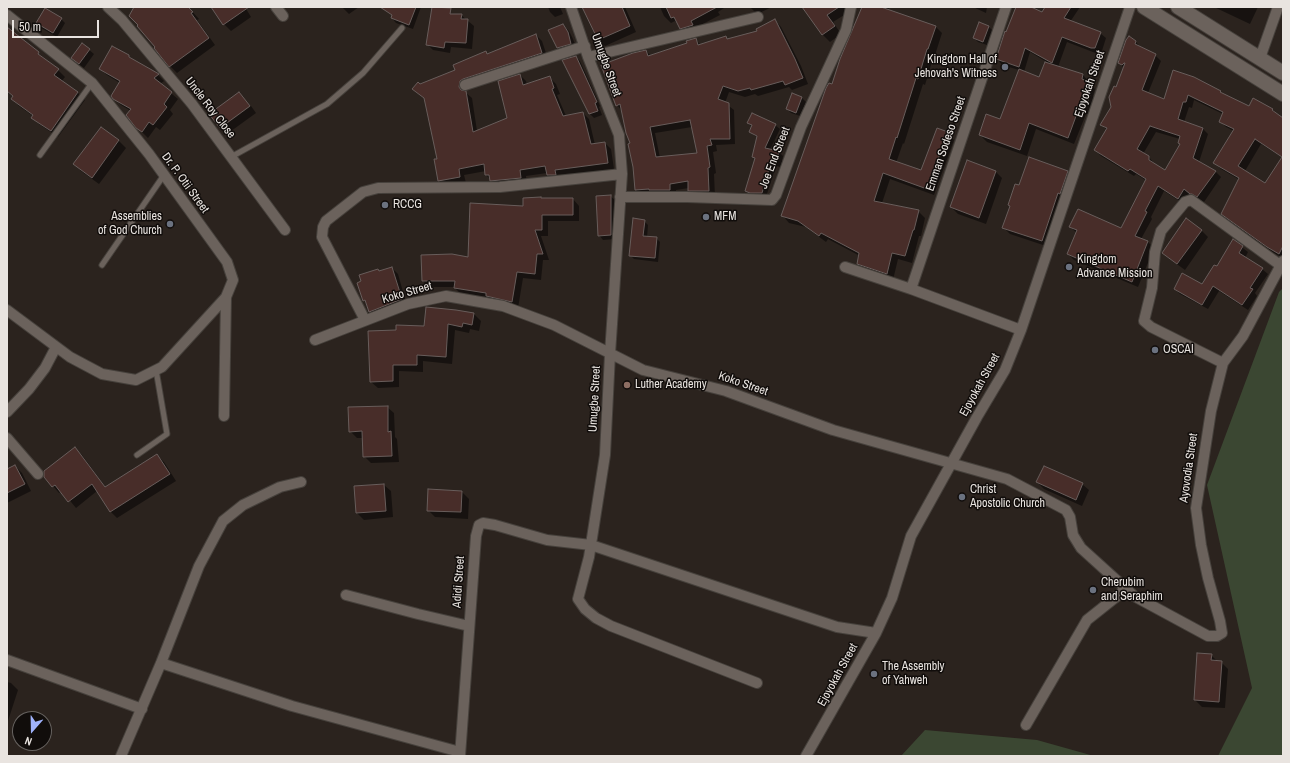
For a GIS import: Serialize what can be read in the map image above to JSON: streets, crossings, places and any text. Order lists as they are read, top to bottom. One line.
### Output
{"streets":{"street":["Umugbe Street","Ejoyokah Street","Uncle Roy Close","Emman Sodeso Street","Joe End Street","Dr. P. Otii Street","Koko Street","Ayovodia Street","Adidi Street"]},"crossings":[["Umugbe Street","Joe End Street"],["Umugbe Street","Koko Street"],["Umugbe Street","Adidi Street"],["Ejoyokah Street","Koko Street"],["Koko Street","Ayovodia Street"]],"places":["Kingdom Hall of Jehovah's Witness","RCCG","MFM","Assemblies of God Church","Kingdom Advance Mission","OSCAI","Luther Academy","Christ Apostolic Church","Cherubim and Seraphim","The Assembly of Yahweh"],"scale_bar":"50 m","north":"bottom"}
